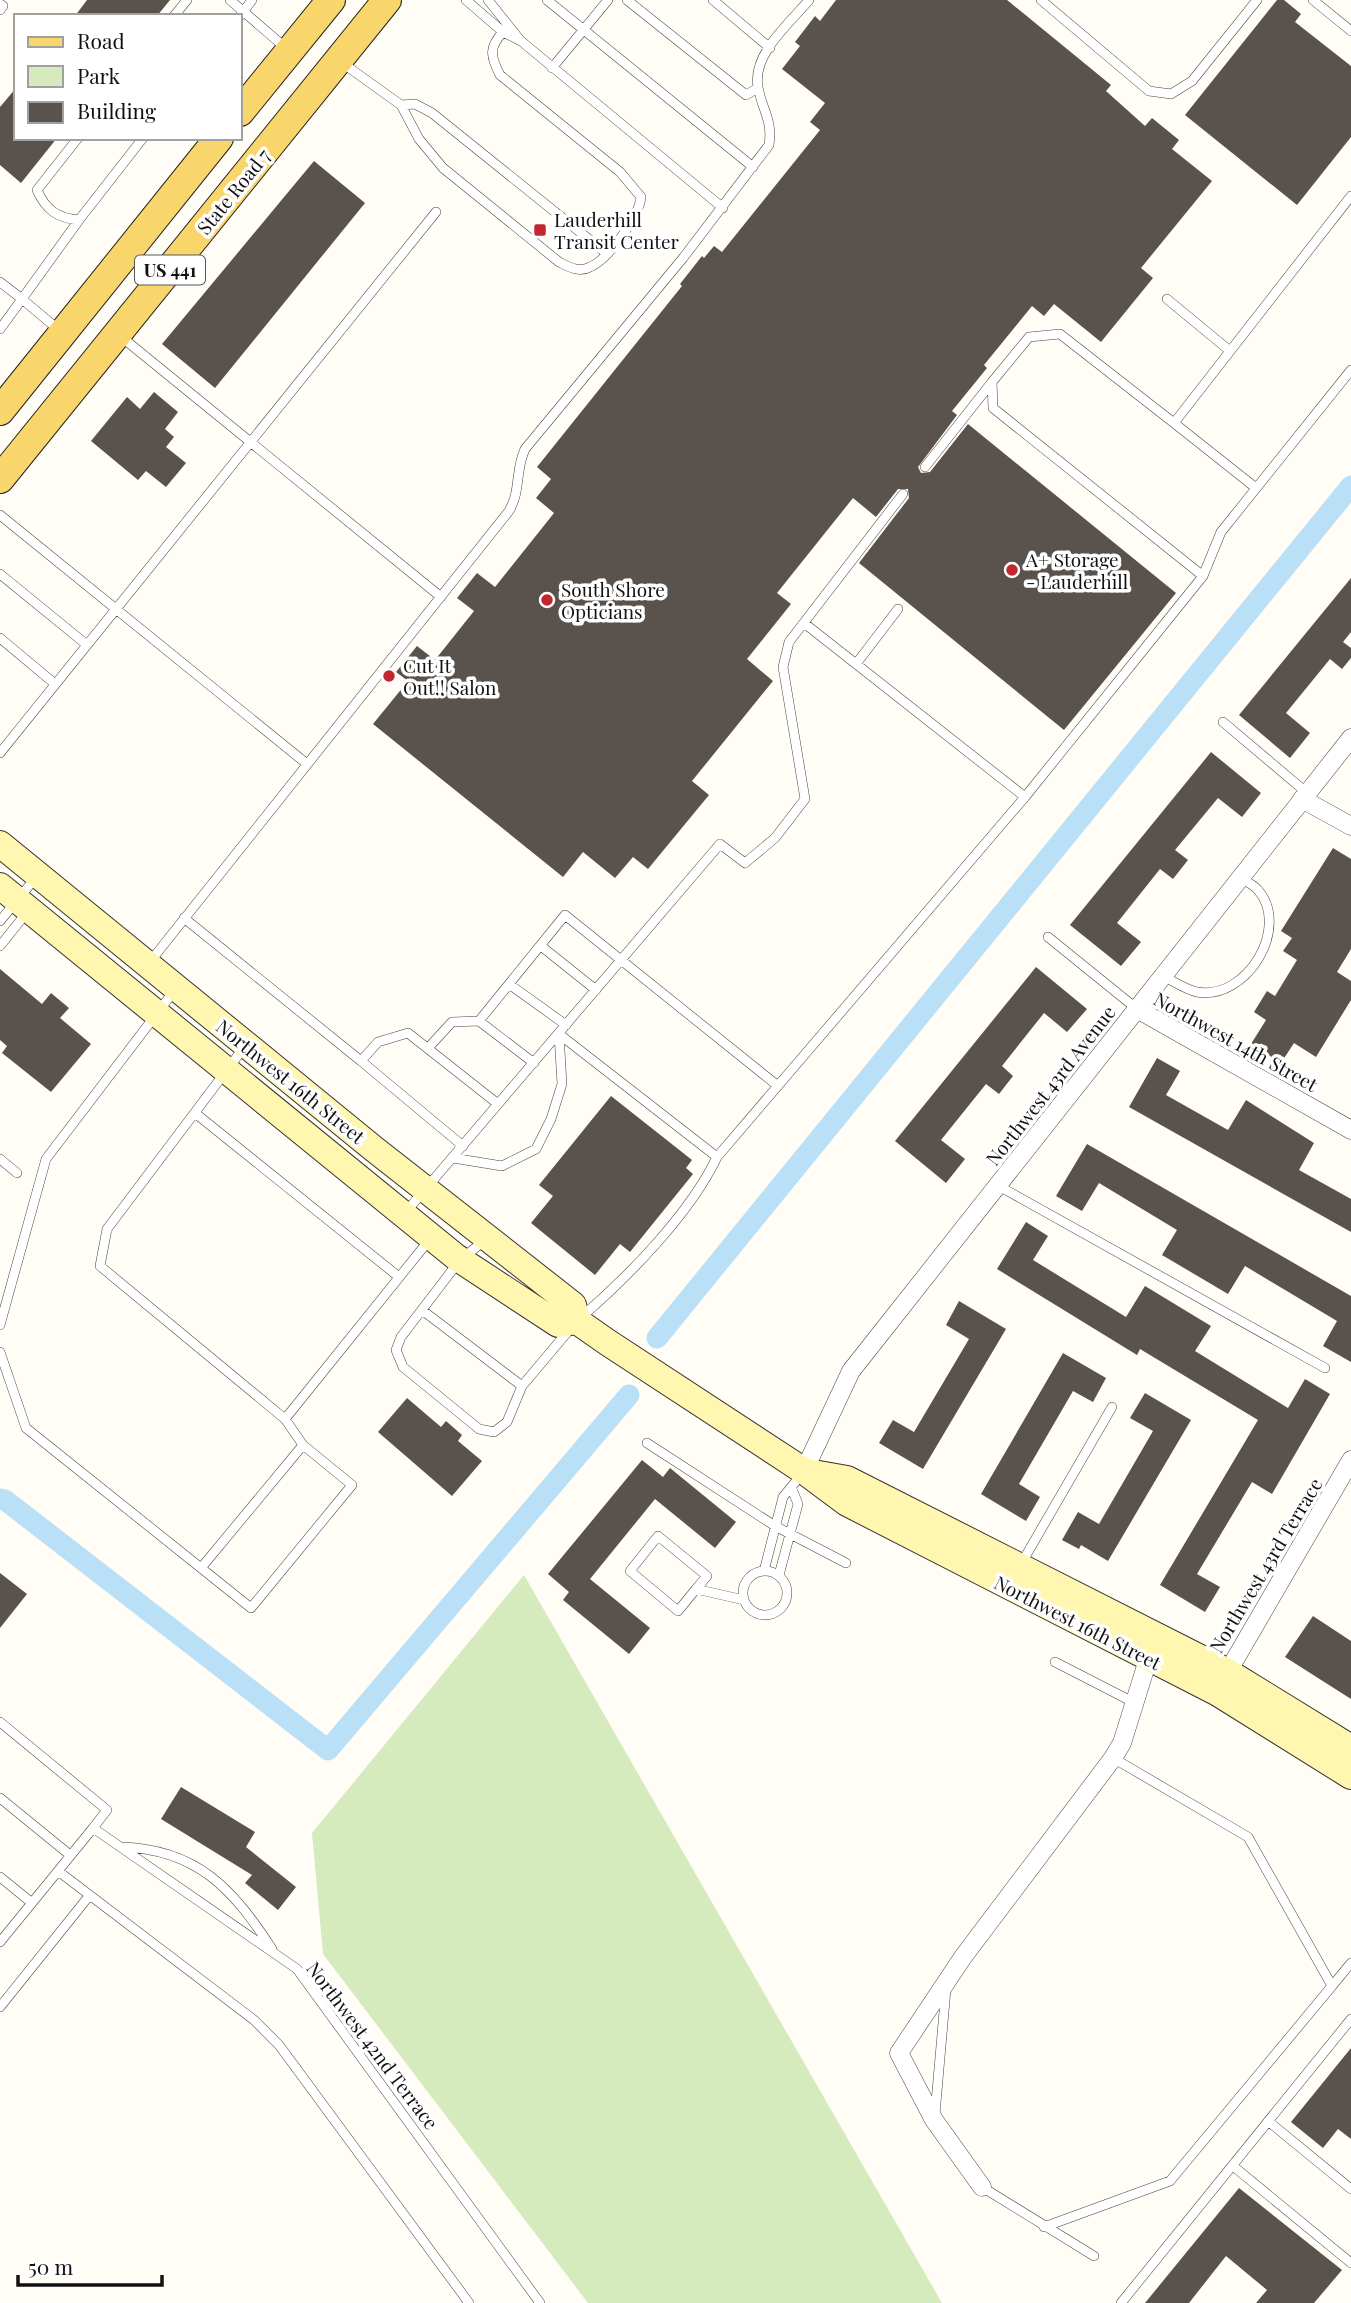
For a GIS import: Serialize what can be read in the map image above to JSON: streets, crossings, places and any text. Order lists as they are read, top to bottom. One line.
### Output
{"streets":{"main road":["State Road 7","US 441"],"street":["Northwest 14th Street","Northwest 16th Street","Northwest 43rd Avenue","Northwest 43rd Terrace"],"lane":["Northwest 42nd Terrace"]},"crossings":[["Northwest 14th Street","Northwest 43rd Avenue"],["Northwest 16th Street","Northwest 43rd Avenue"],["Northwest 16th Street","Northwest 43rd Terrace"]],"places":{"transit":["Lauderhill Transit Center"],"other":["A+ Storage - Lauderhill","South Shore Opticians","Cut It Out!! Salon"]},"legend":["Road","Park","Building"],"scale_bar":"50 m"}
